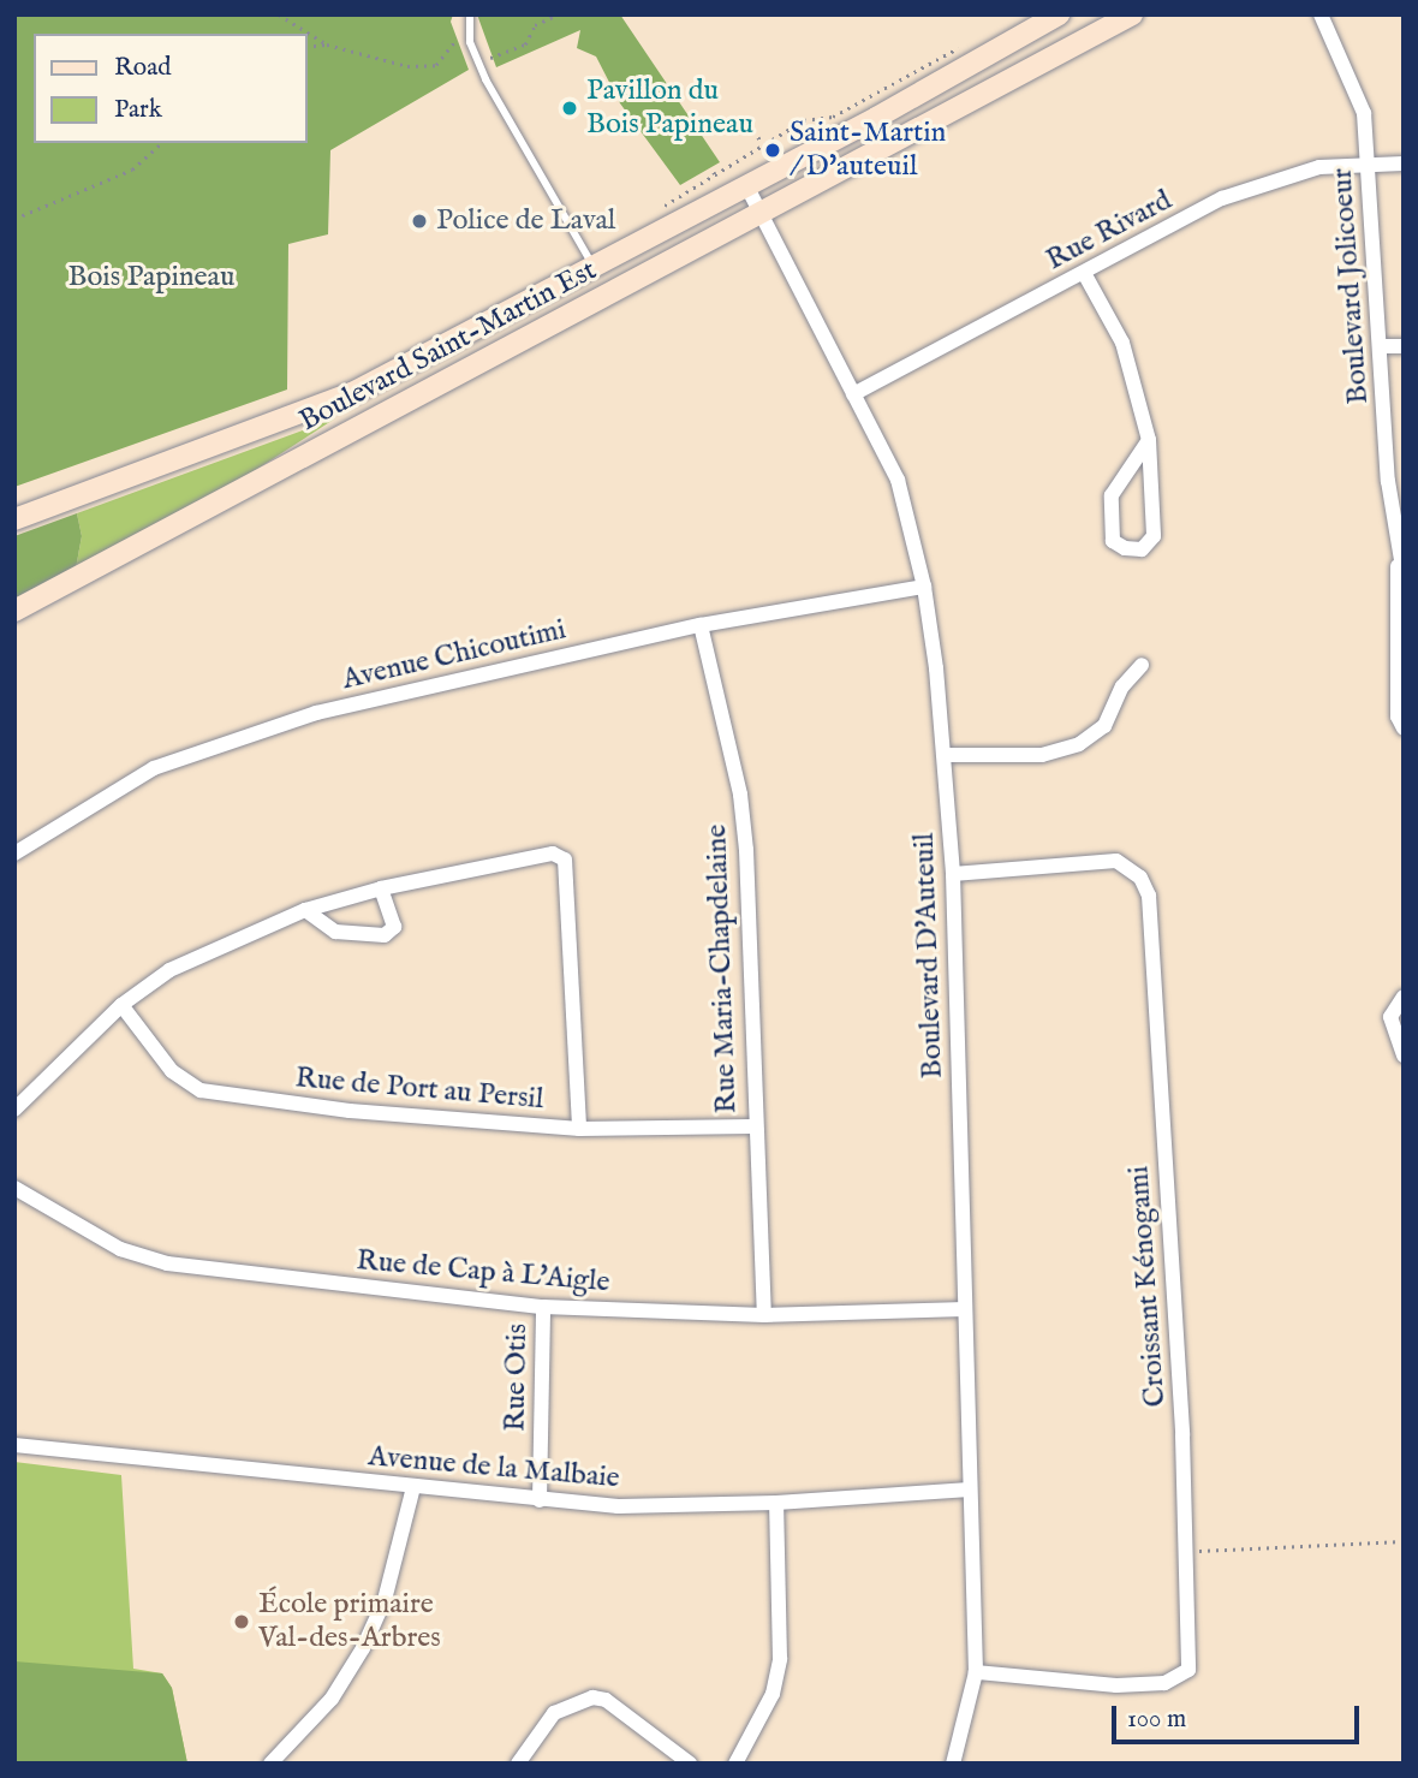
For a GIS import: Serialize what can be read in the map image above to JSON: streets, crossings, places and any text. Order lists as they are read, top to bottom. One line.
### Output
{"streets":{"main road":["Boulevard Saint-Martin Est"],"street":["Rue Rivard","Boulevard Jolicoeur","Avenue Chicoutimi","Boulevard D'Auteuil","Rue Maria-Chapdelaine","Rue de Port au Persil","Rue de Cap à L'Aigle","Croissant Kénogami","Rue Otis","Avenue de la Malbaie"]},"crossings":[["Rue Rivard","Boulevard Jolicoeur"],["Rue Rivard","Boulevard D'Auteuil"],["Boulevard Saint-Martin Est","Boulevard D'Auteuil"],["Avenue Chicoutimi","Boulevard D'Auteuil"],["Avenue Chicoutimi","Rue Maria-Chapdelaine"],["Boulevard D'Auteuil","Rue de Cap à L'Aigle"],["Boulevard D'Auteuil","Croissant Kénogami"],["Boulevard D'Auteuil","Avenue de la Malbaie"],["Rue Maria-Chapdelaine","Rue de Port au Persil"],["Rue Maria-Chapdelaine","Rue de Cap à L'Aigle"],["Rue de Cap à L'Aigle","Rue Otis"],["Rue Otis","Avenue de la Malbaie"]],"parks":["Bois Papineau"],"places":["Pavillon du Bois Papineau","Saint-Martin / D'auteuil","Police de Laval","École primaire Val-des-Arbres"],"legend":["Road","Park"],"scale_bar":"100 m"}
